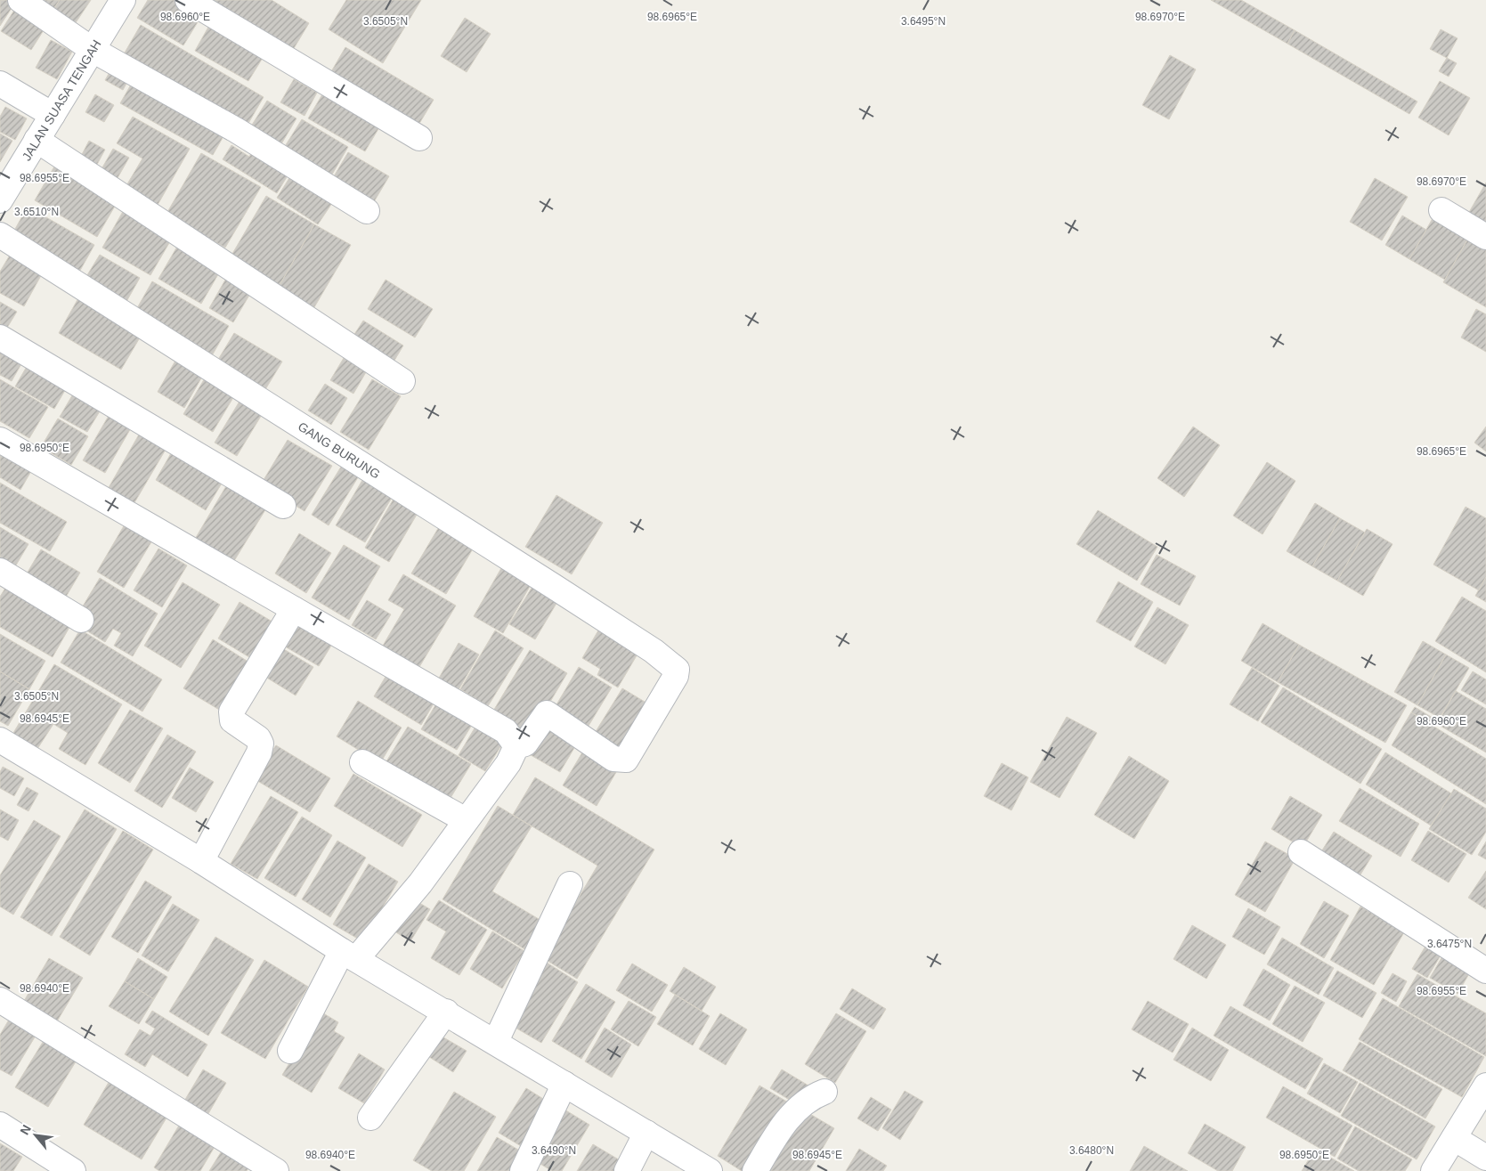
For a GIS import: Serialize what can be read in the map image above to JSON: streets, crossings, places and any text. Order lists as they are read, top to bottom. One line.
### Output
{"streets":{"street":["JALAN SUASA TENGAH","GANG BURUNG"]},"north":"top left","coordinates":["98.6960°E","98.6965°E","98.6970°E","3.6505°N","3.6495°N","98.6955°E","3.6510°N","98.6950°E","98.6945°E","3.6475°N","98.6940°E","3.6490°N","3.6480°N"]}
